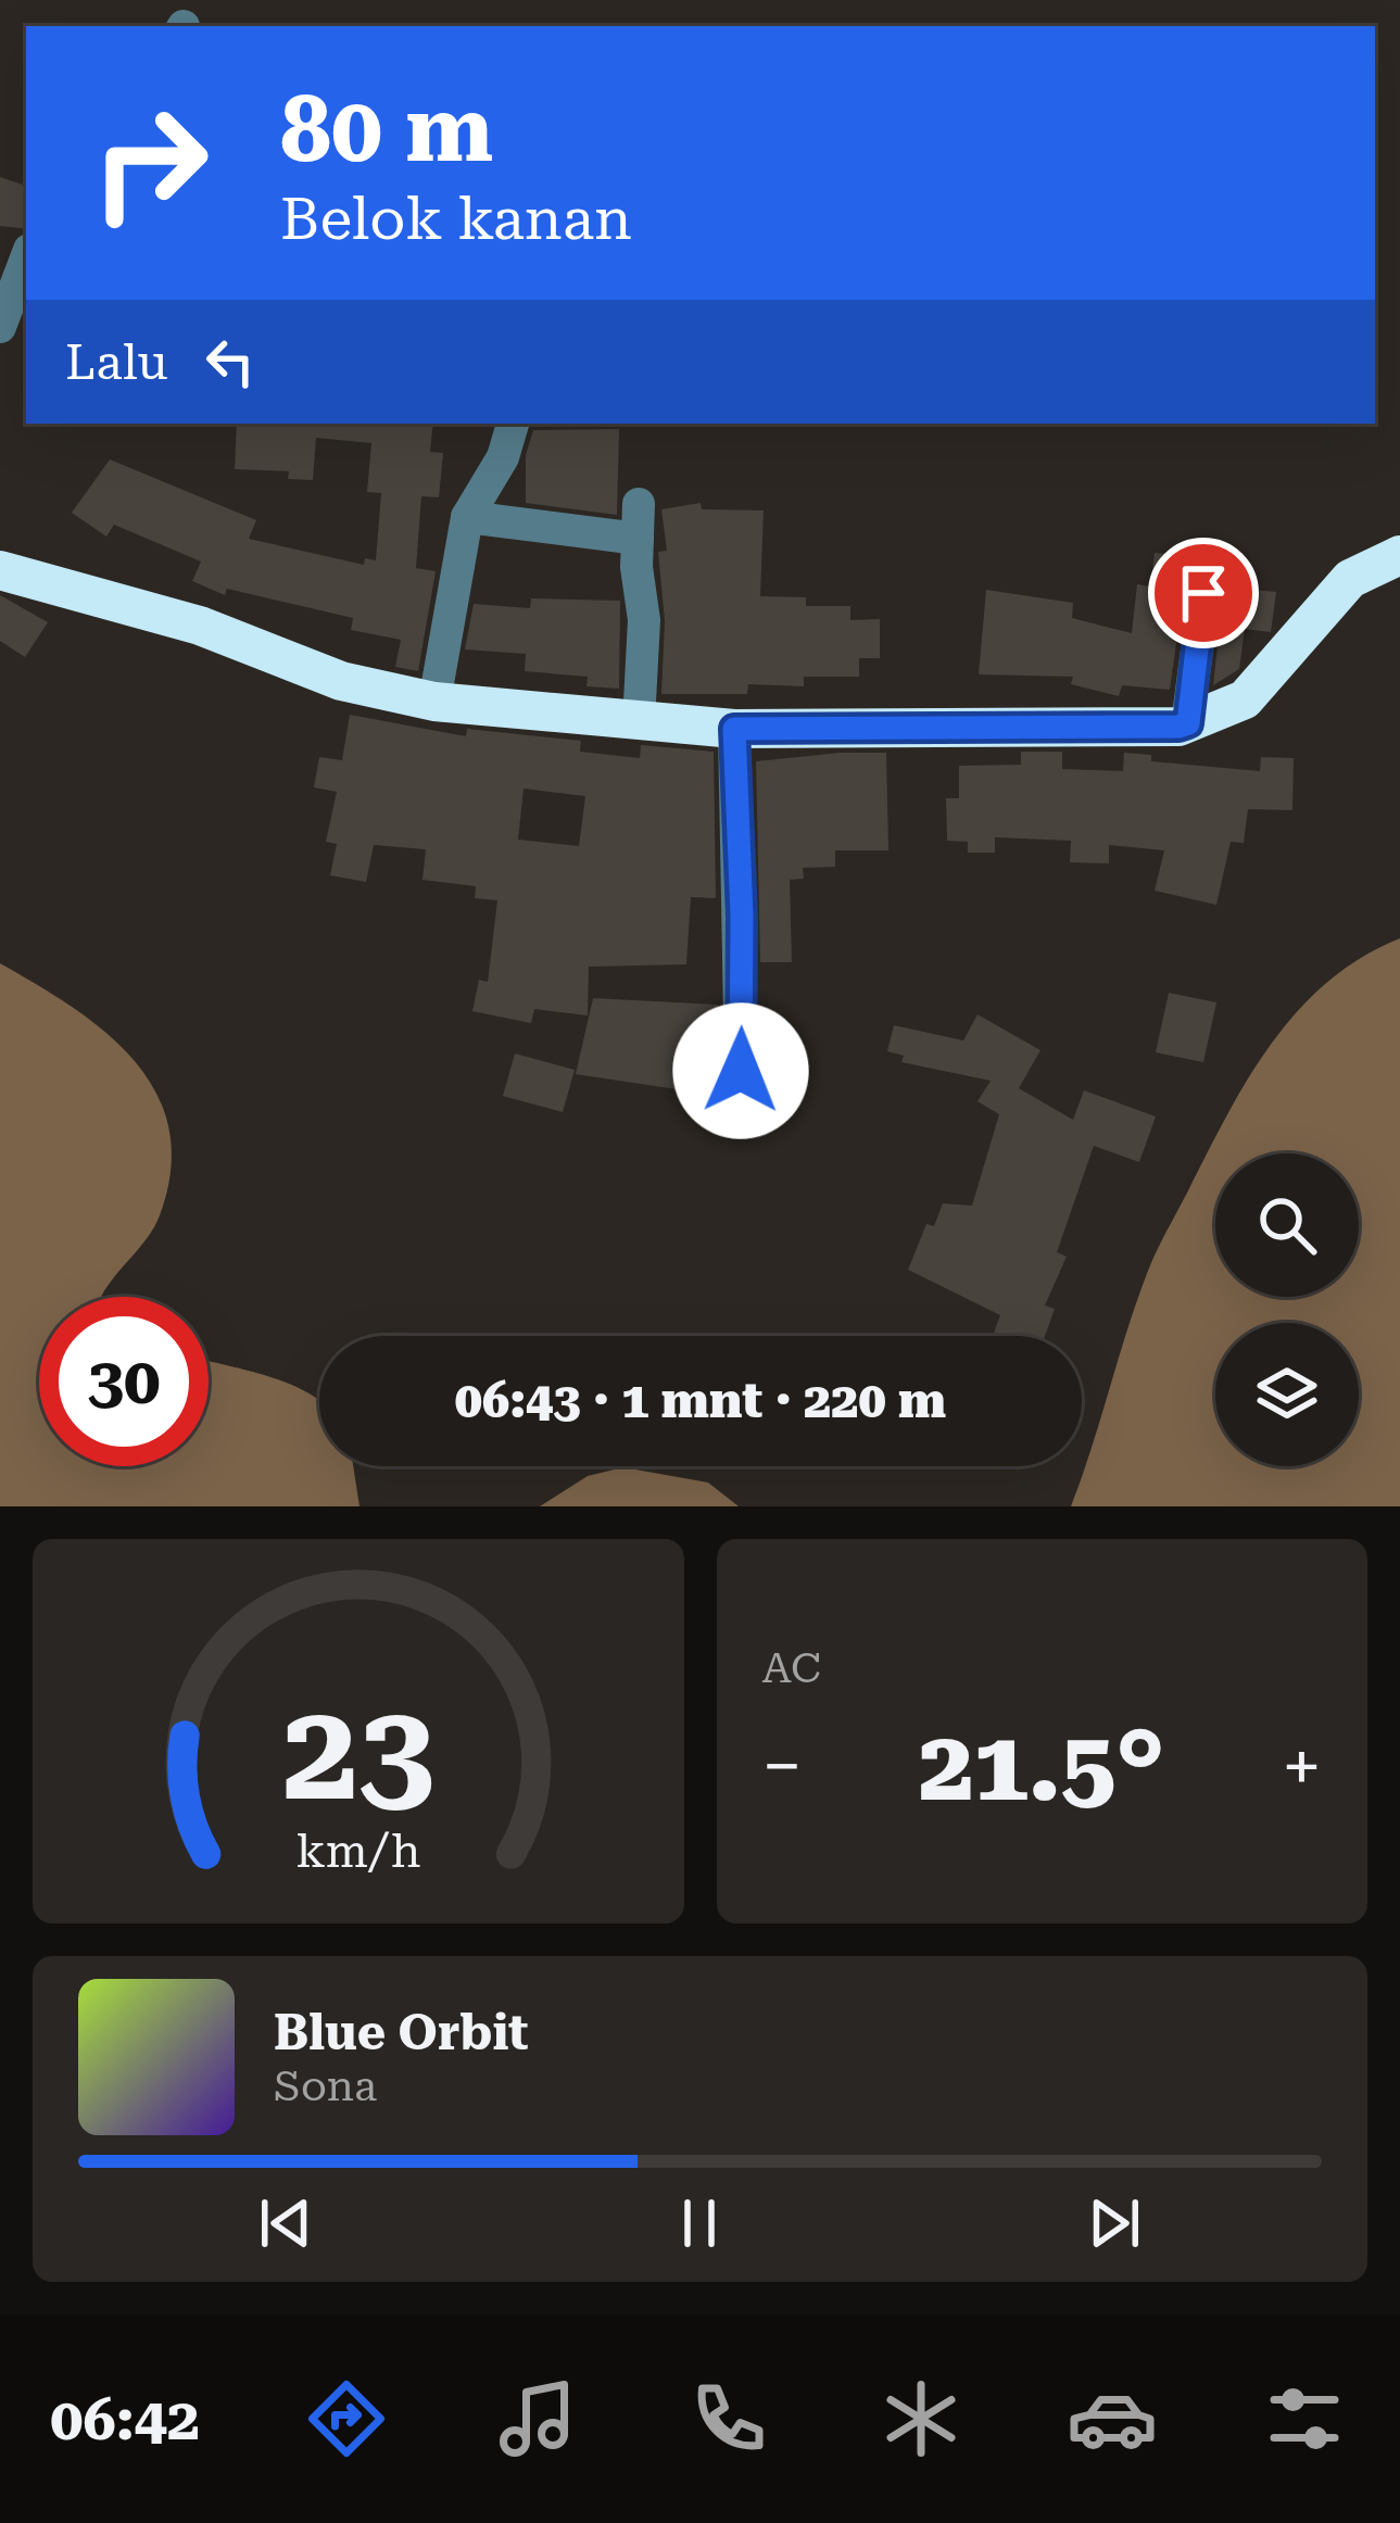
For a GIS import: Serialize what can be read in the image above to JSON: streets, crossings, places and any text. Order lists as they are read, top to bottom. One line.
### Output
{"page":{"turn":["80 m","Belok kanan"],"then":"Lalu","limit":"30","trip":"06:43 · 1 mnt · 220 m","tile":"AC","heat":["−","21.5°","+"],"song":["Blue Orbit","Sona"],"tabs":"06:42","gauge":["23","km/h"]}}
